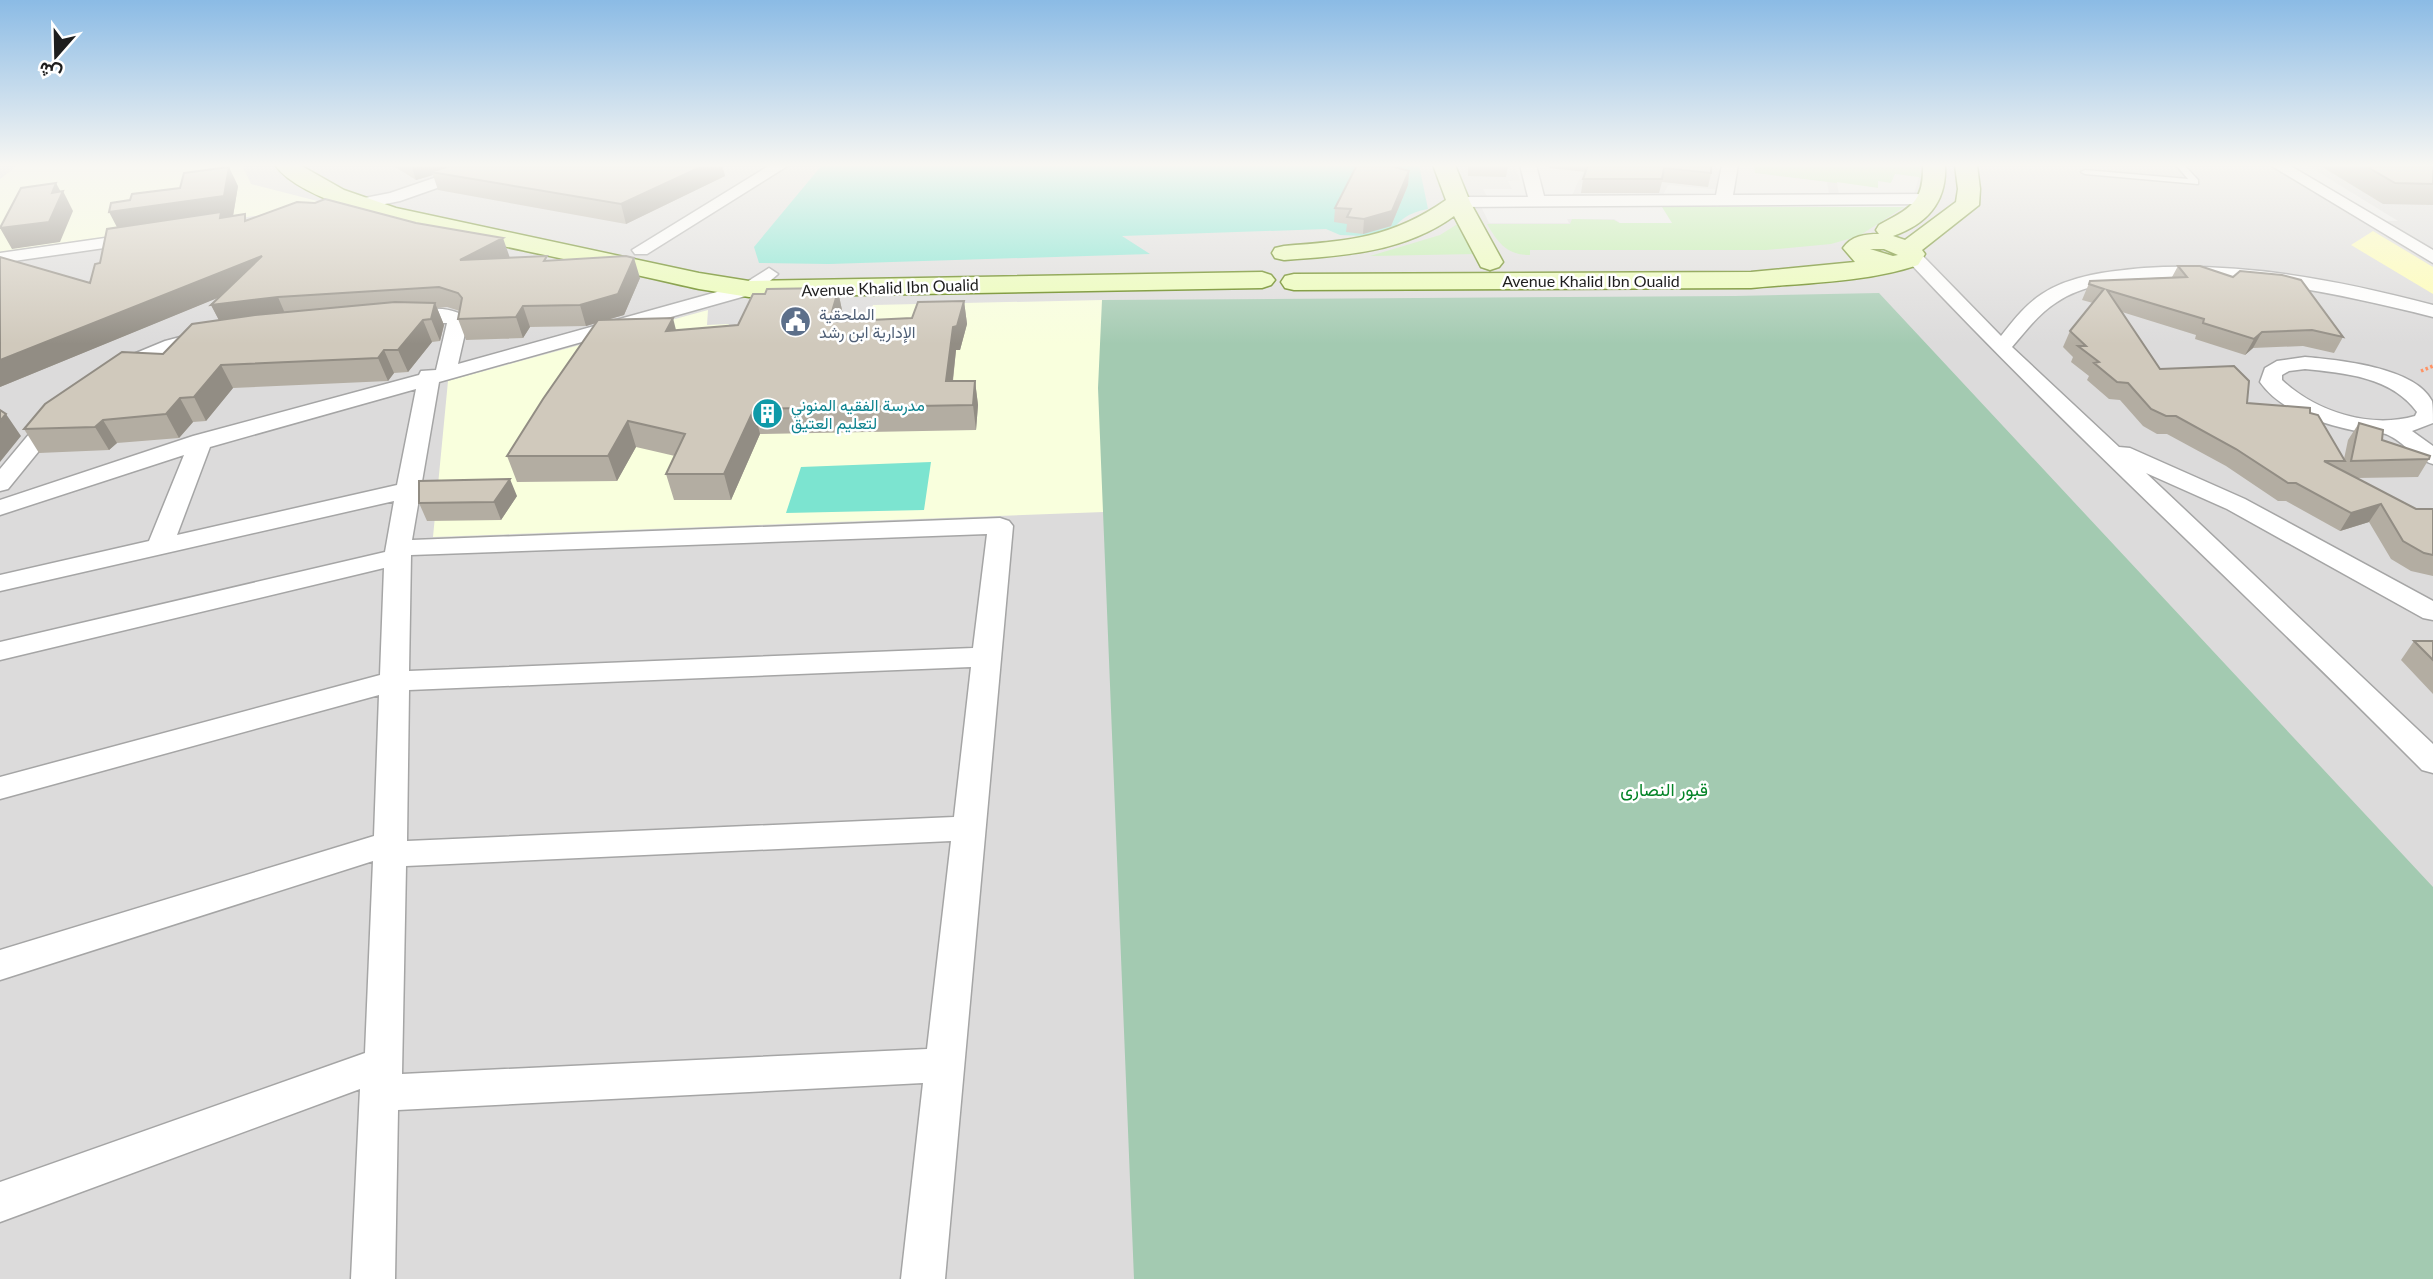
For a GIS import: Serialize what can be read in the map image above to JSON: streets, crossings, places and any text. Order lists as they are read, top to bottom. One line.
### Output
{"streets":{"main road":["Avenue Khalid Ibn Oualid"]},"parks":["قبور النصارى"],"places":{"public building":["الملحقية الإدارية ابن رشد"],"building":["مدرسة الفقيه المنوني لتعليم العتيق"]},"north":"bottom"}
